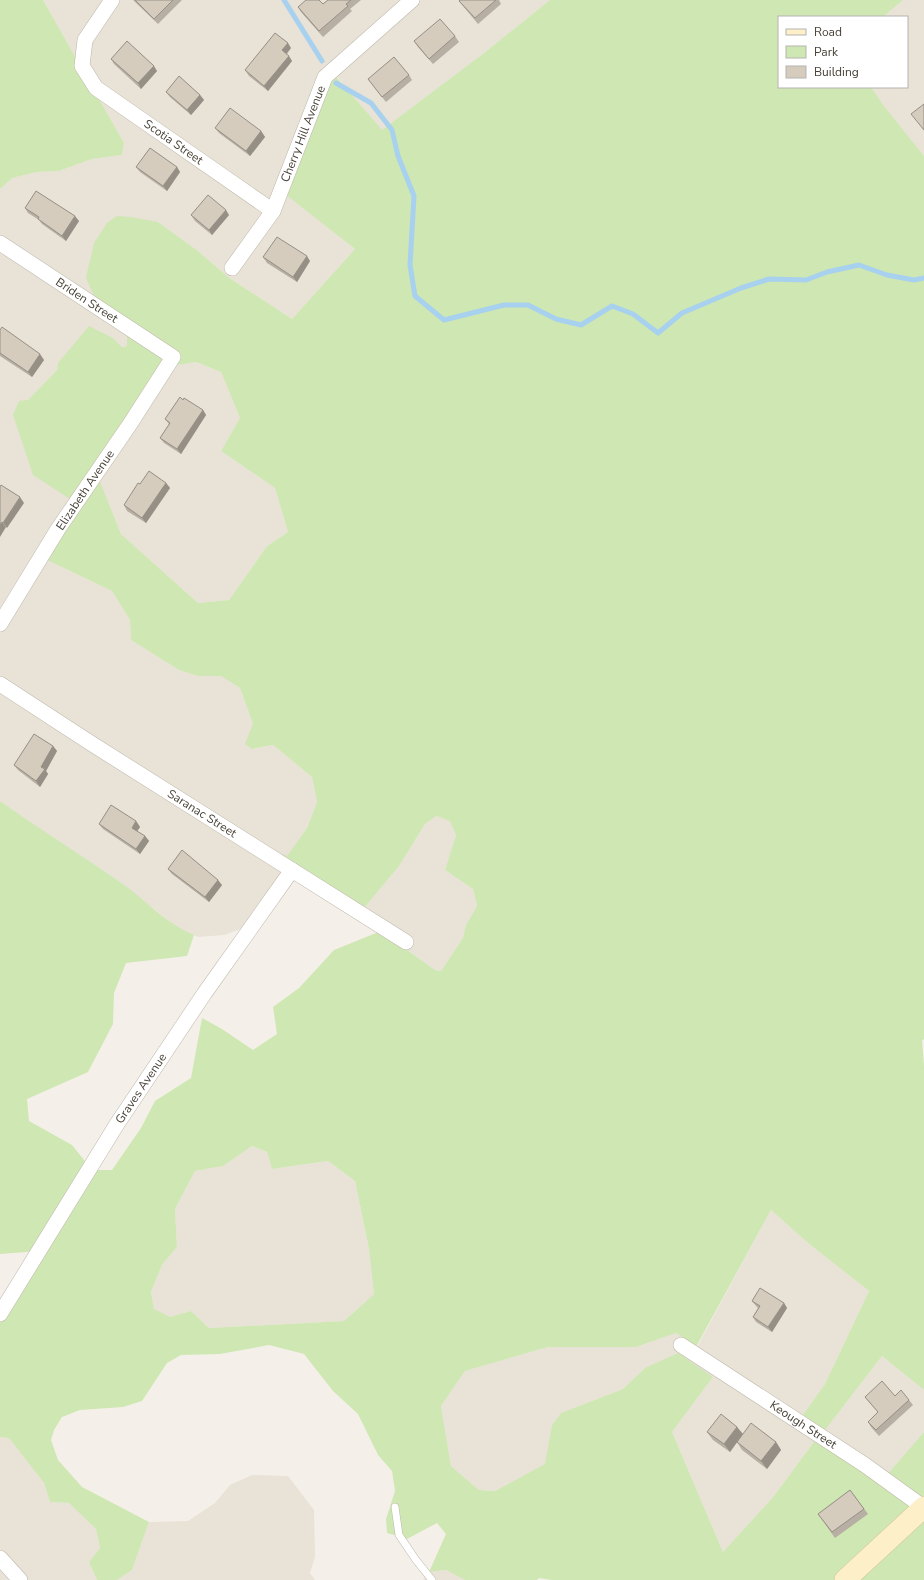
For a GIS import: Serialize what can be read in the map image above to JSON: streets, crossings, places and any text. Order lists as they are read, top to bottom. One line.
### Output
{"streets":{"street":["Cherry Hill Avenue","Scotia Street","Briden Street","Elizabeth Avenue","Saranac Street","Graves Avenue","Keough Street"]},"crossings":[["Cherry Hill Avenue","Scotia Street"],["Briden Street","Elizabeth Avenue"],["Saranac Street","Graves Avenue"]],"legend":["Road","Park","Building"]}
